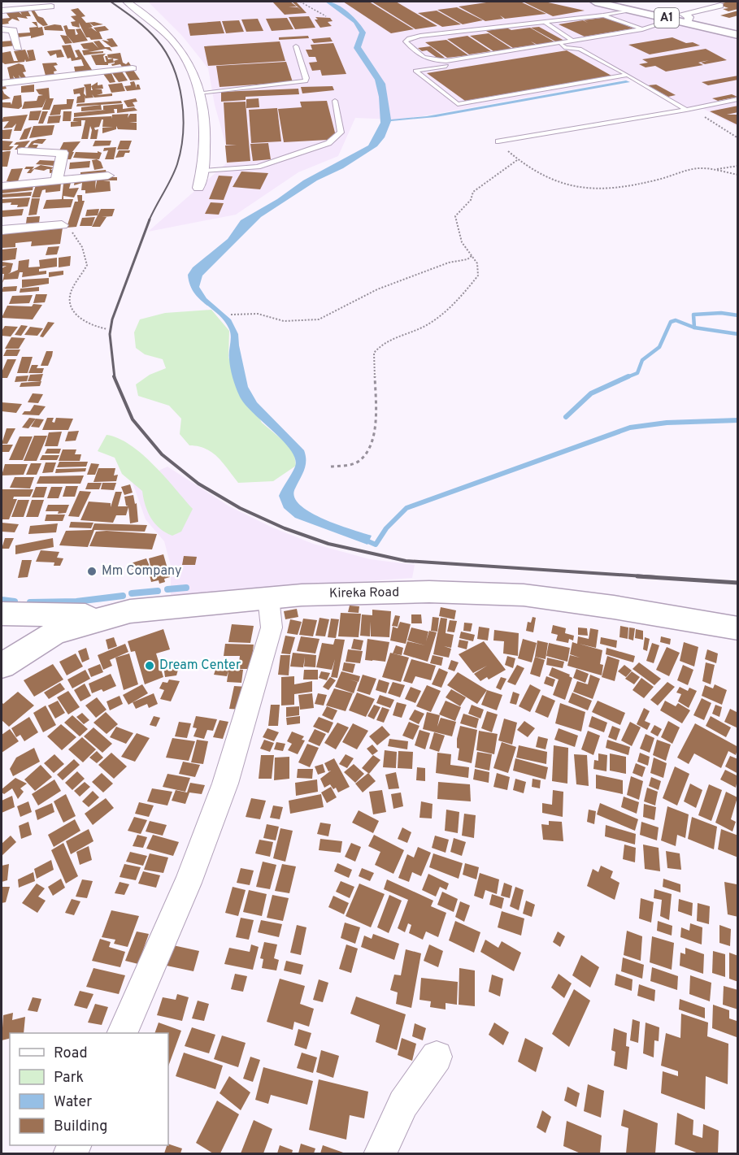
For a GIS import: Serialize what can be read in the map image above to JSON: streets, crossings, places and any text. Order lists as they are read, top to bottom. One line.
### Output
{"streets":{"main road":["A1","Kireka Road"]},"places":["Mm Company","Dream Center"],"legend":["Road","Park","Water","Building"]}
